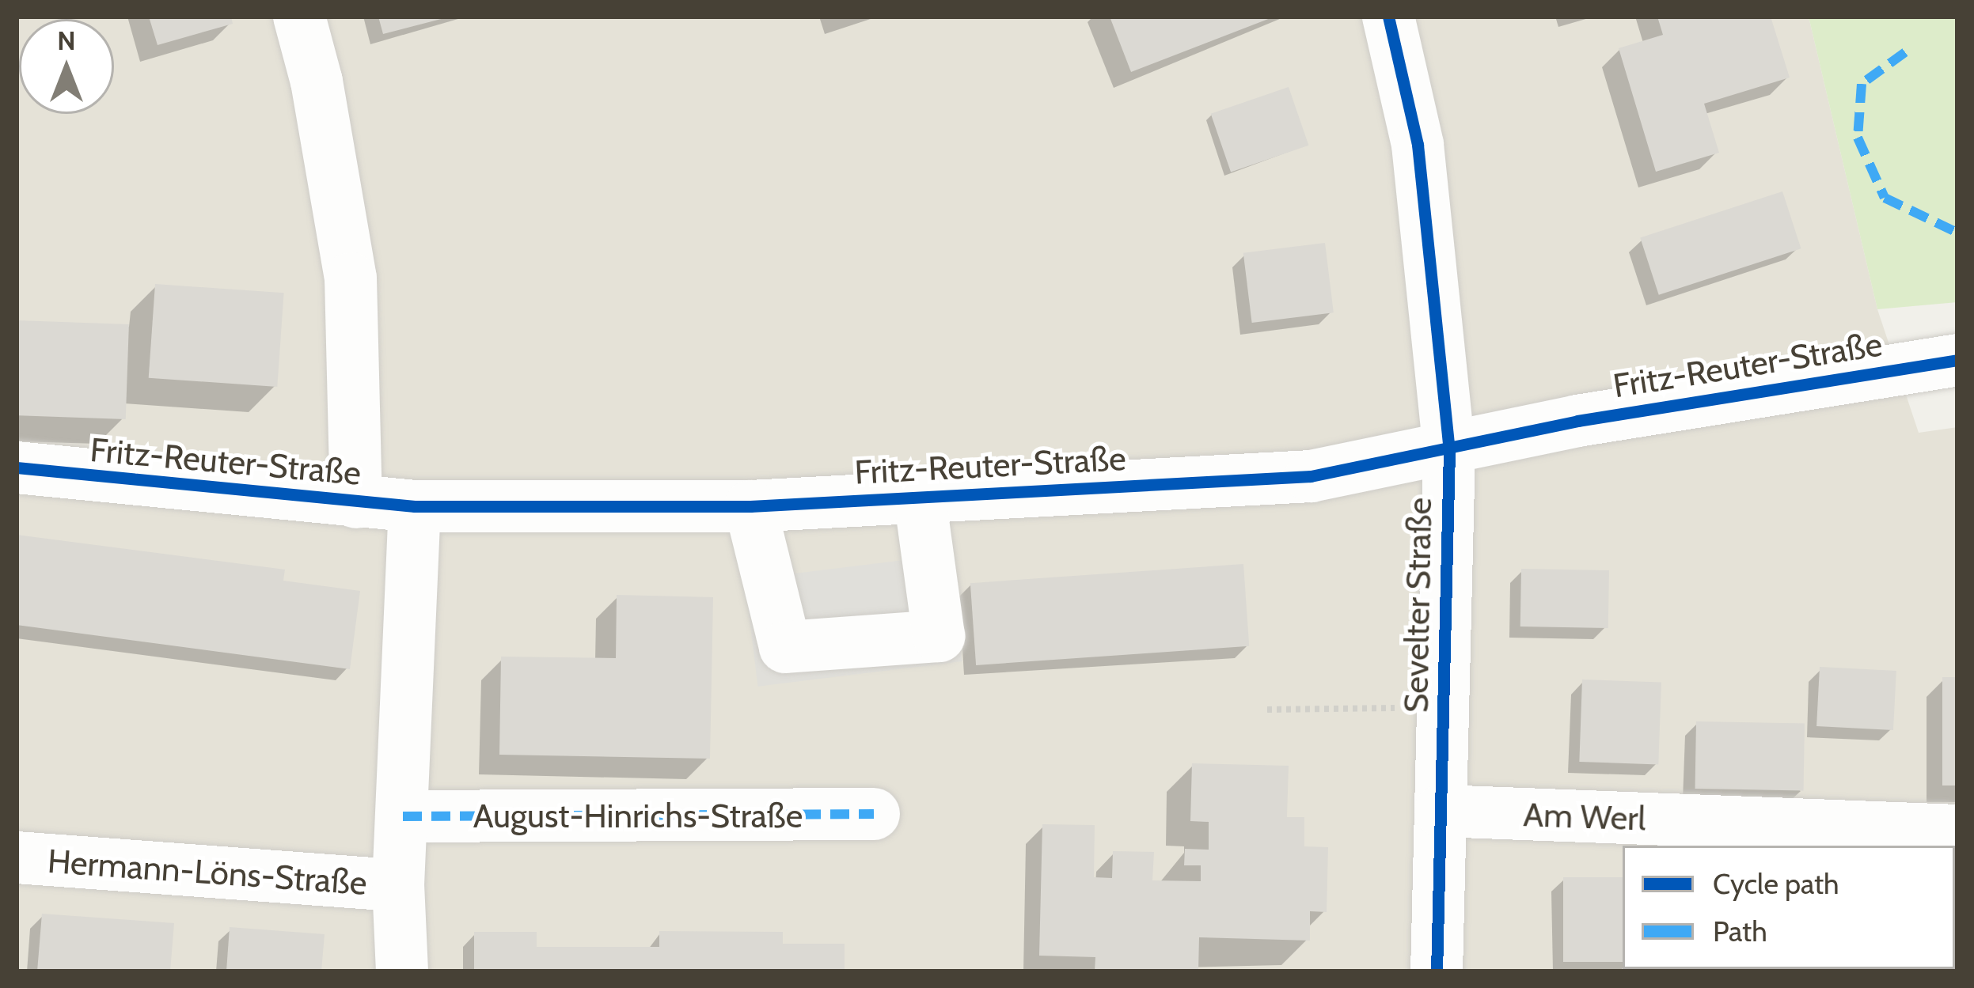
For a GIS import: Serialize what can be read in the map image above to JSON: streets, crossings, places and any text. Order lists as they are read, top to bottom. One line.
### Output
{"streets":{"street":["Fritz-Reuter-Straße","Sevelter Straße","August-Hinrichs-Straße","Am Werl","Hermann-Löns-Straße"]},"crossings":[["Fritz-Reuter-Straße","Sevelter Straße"],["Sevelter Straße","Am Werl"]],"legend":["Cycle path","Path"],"north":"top"}
